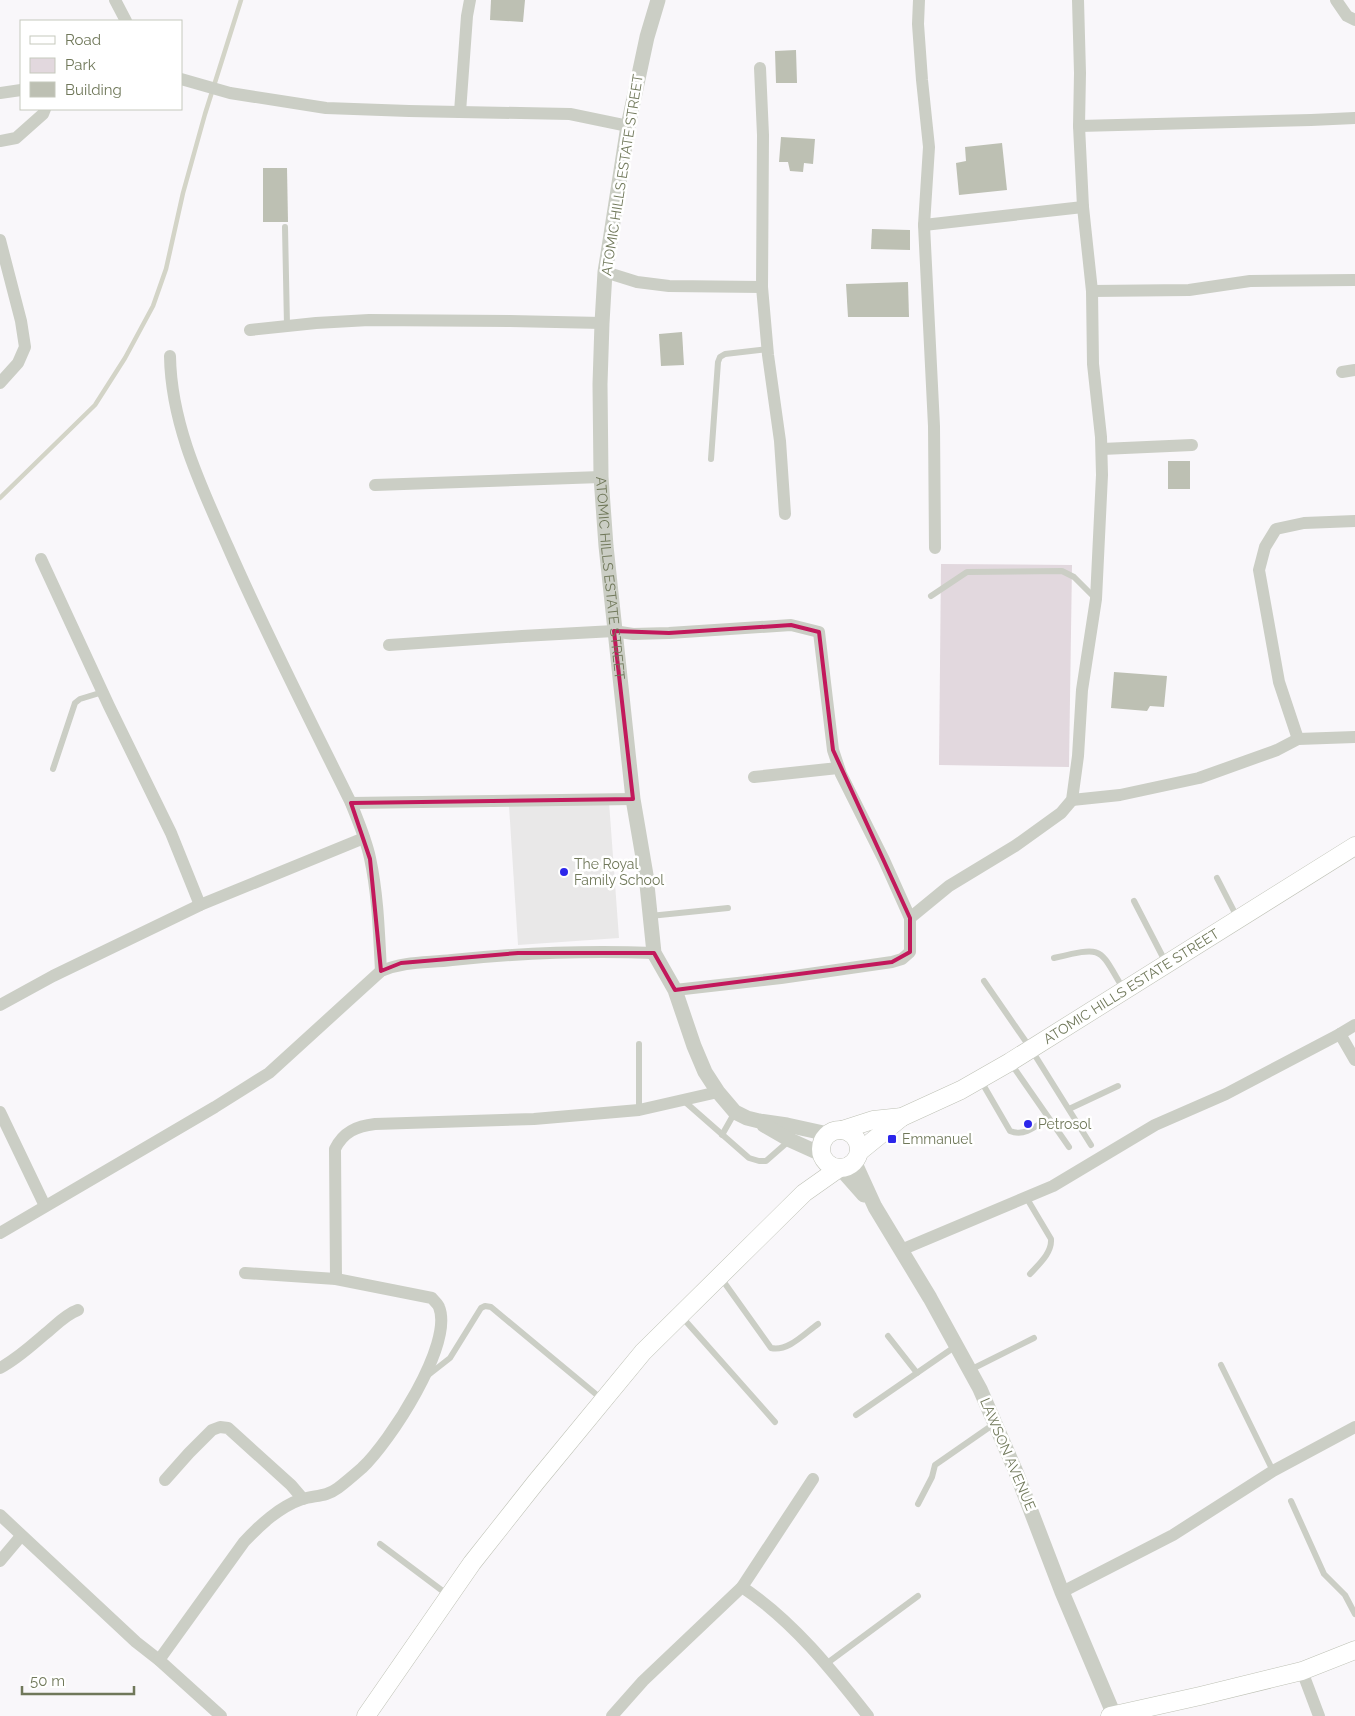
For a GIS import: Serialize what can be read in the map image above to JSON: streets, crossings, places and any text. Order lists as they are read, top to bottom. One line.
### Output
{"streets":{"main road":["ATOMIC HILLS ESTATE STREET"],"street":["LAWSON AVENUE"]},"crossings":[["ATOMIC HILLS ESTATE STREET","LAWSON AVENUE"]],"places":{"other":["The Royal Family School","Petrosol"],"transit":["Emmanuel"]},"legend":["Road","Park","Building"],"scale_bar":"50 m"}
